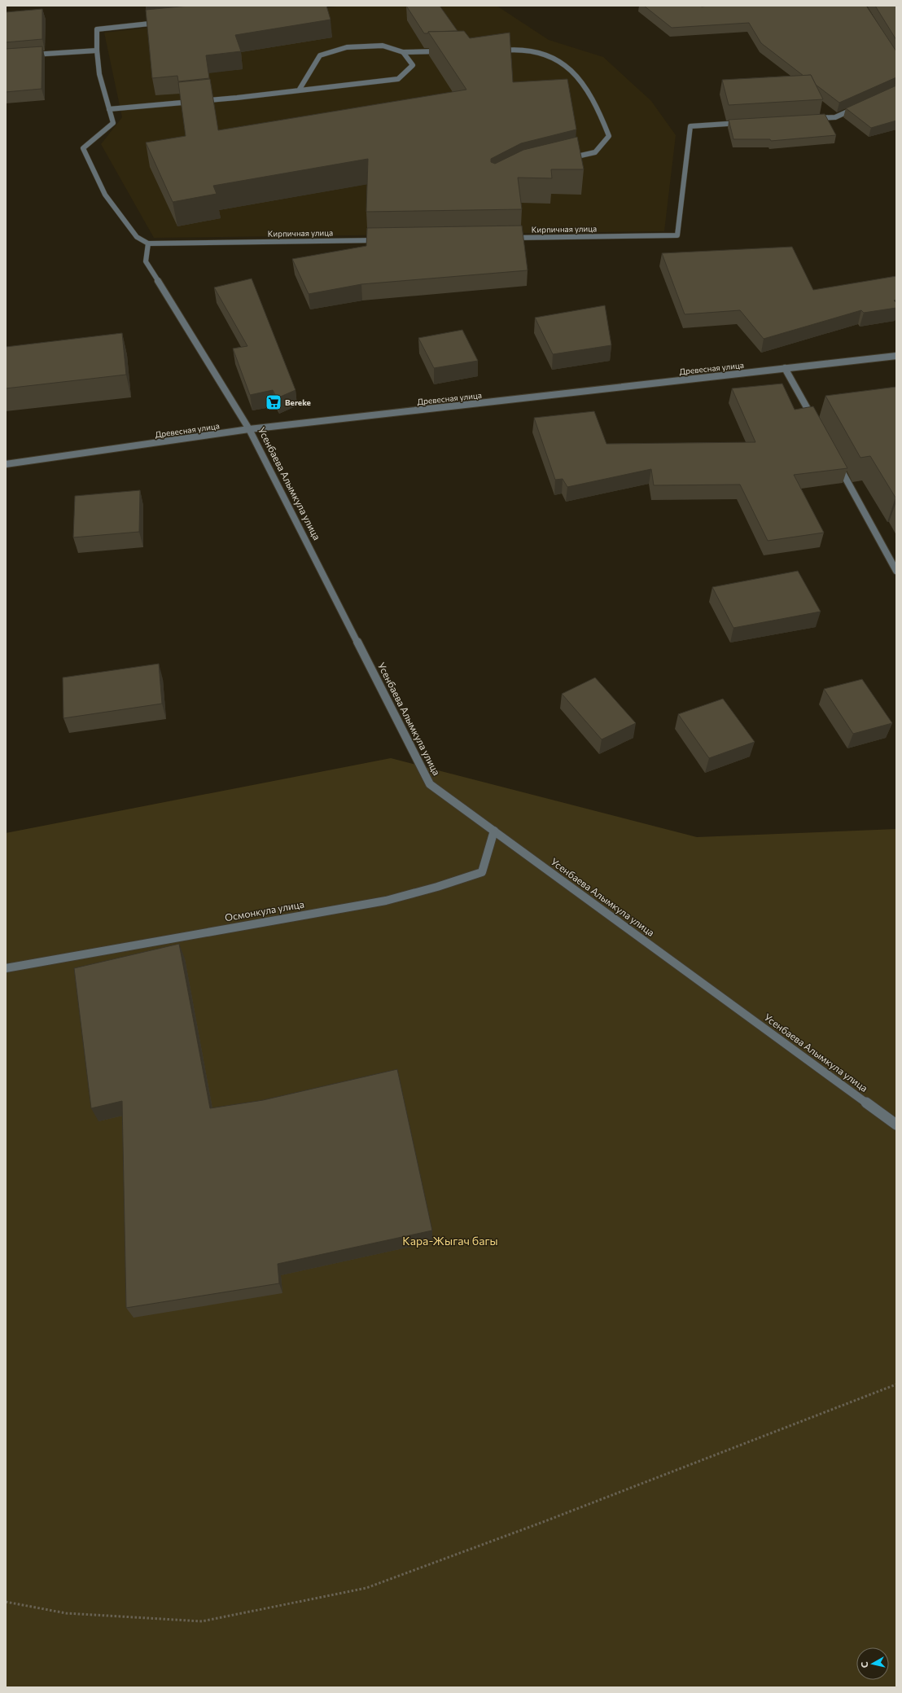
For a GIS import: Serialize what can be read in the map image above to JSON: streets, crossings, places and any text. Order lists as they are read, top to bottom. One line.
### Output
{"streets":{"street":["Кирпичная улица","Древесная улица","Усенбаева Алымкула улица","Осмонкула улица"]},"crossings":[["Кирпичная улица","Усенбаева Алымкула улица"],["Древесная улица","Усенбаева Алымкула улица"],["Усенбаева Алымкула улица","Осмонкула улица"]],"parks":["Кара-Жыгач багы"],"places":{"supermarket":["Bereke"]},"north":"left"}
